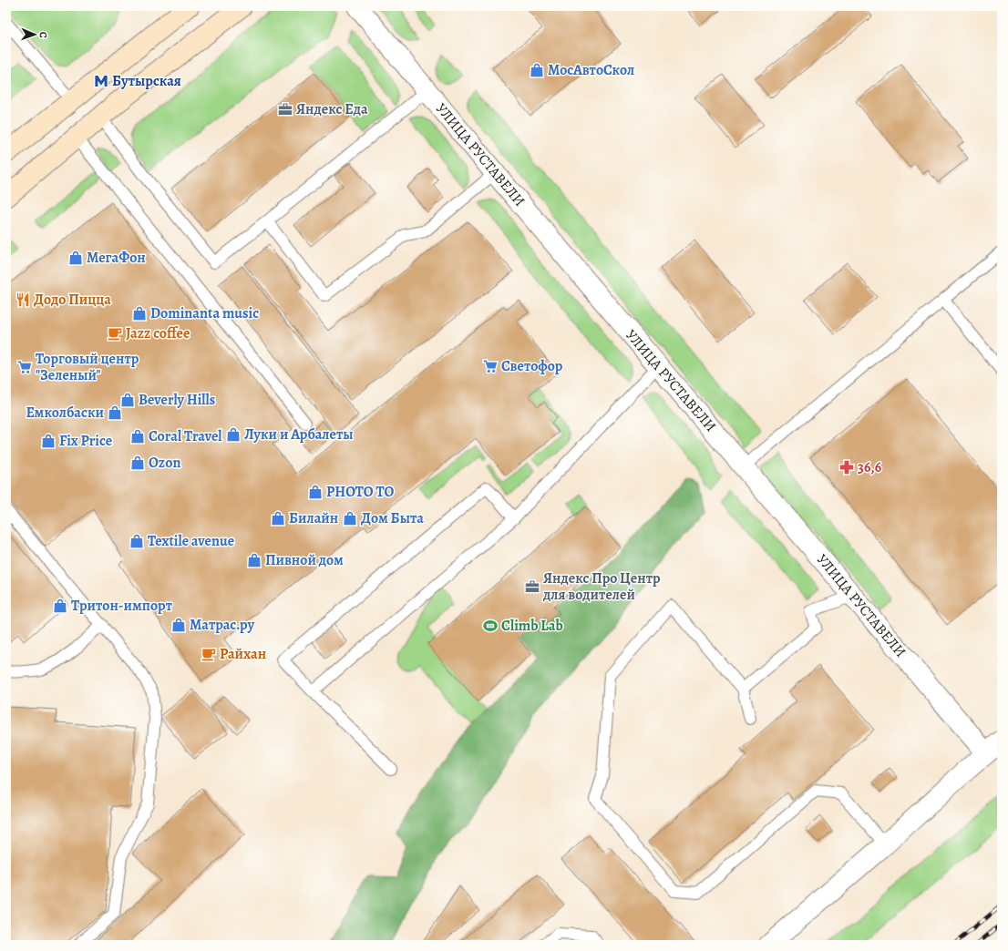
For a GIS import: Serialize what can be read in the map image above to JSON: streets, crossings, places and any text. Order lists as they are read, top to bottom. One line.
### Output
{"streets":{"street":["УЛИЦА РУСТАВЕЛИ"]},"places":{"shop":["МосАвтоСкол","МегаФон","Dominanta music","Beverly Hills","Емколбаски","Луки и Арбалеты","Coral Travel","Fix Price","Ozon","PHOTO TO","Билайн","Дом Быта","Textile avenue","Пивной дом","Тритон-импорт","Матрас.ру"],"metro station":["Бутырская"],"office":["Яндекс Еда","Яндекс Про Центр для водителей"],"restaurant":["Додо Пицца"],"cafe":["Jazz coffee","Райхан"],"supermarket":["Светофор","Торговый центр \"Зеленый\""],"pharmacy":["36,6"],"sports":["Climb Lab"]},"north":"right"}
